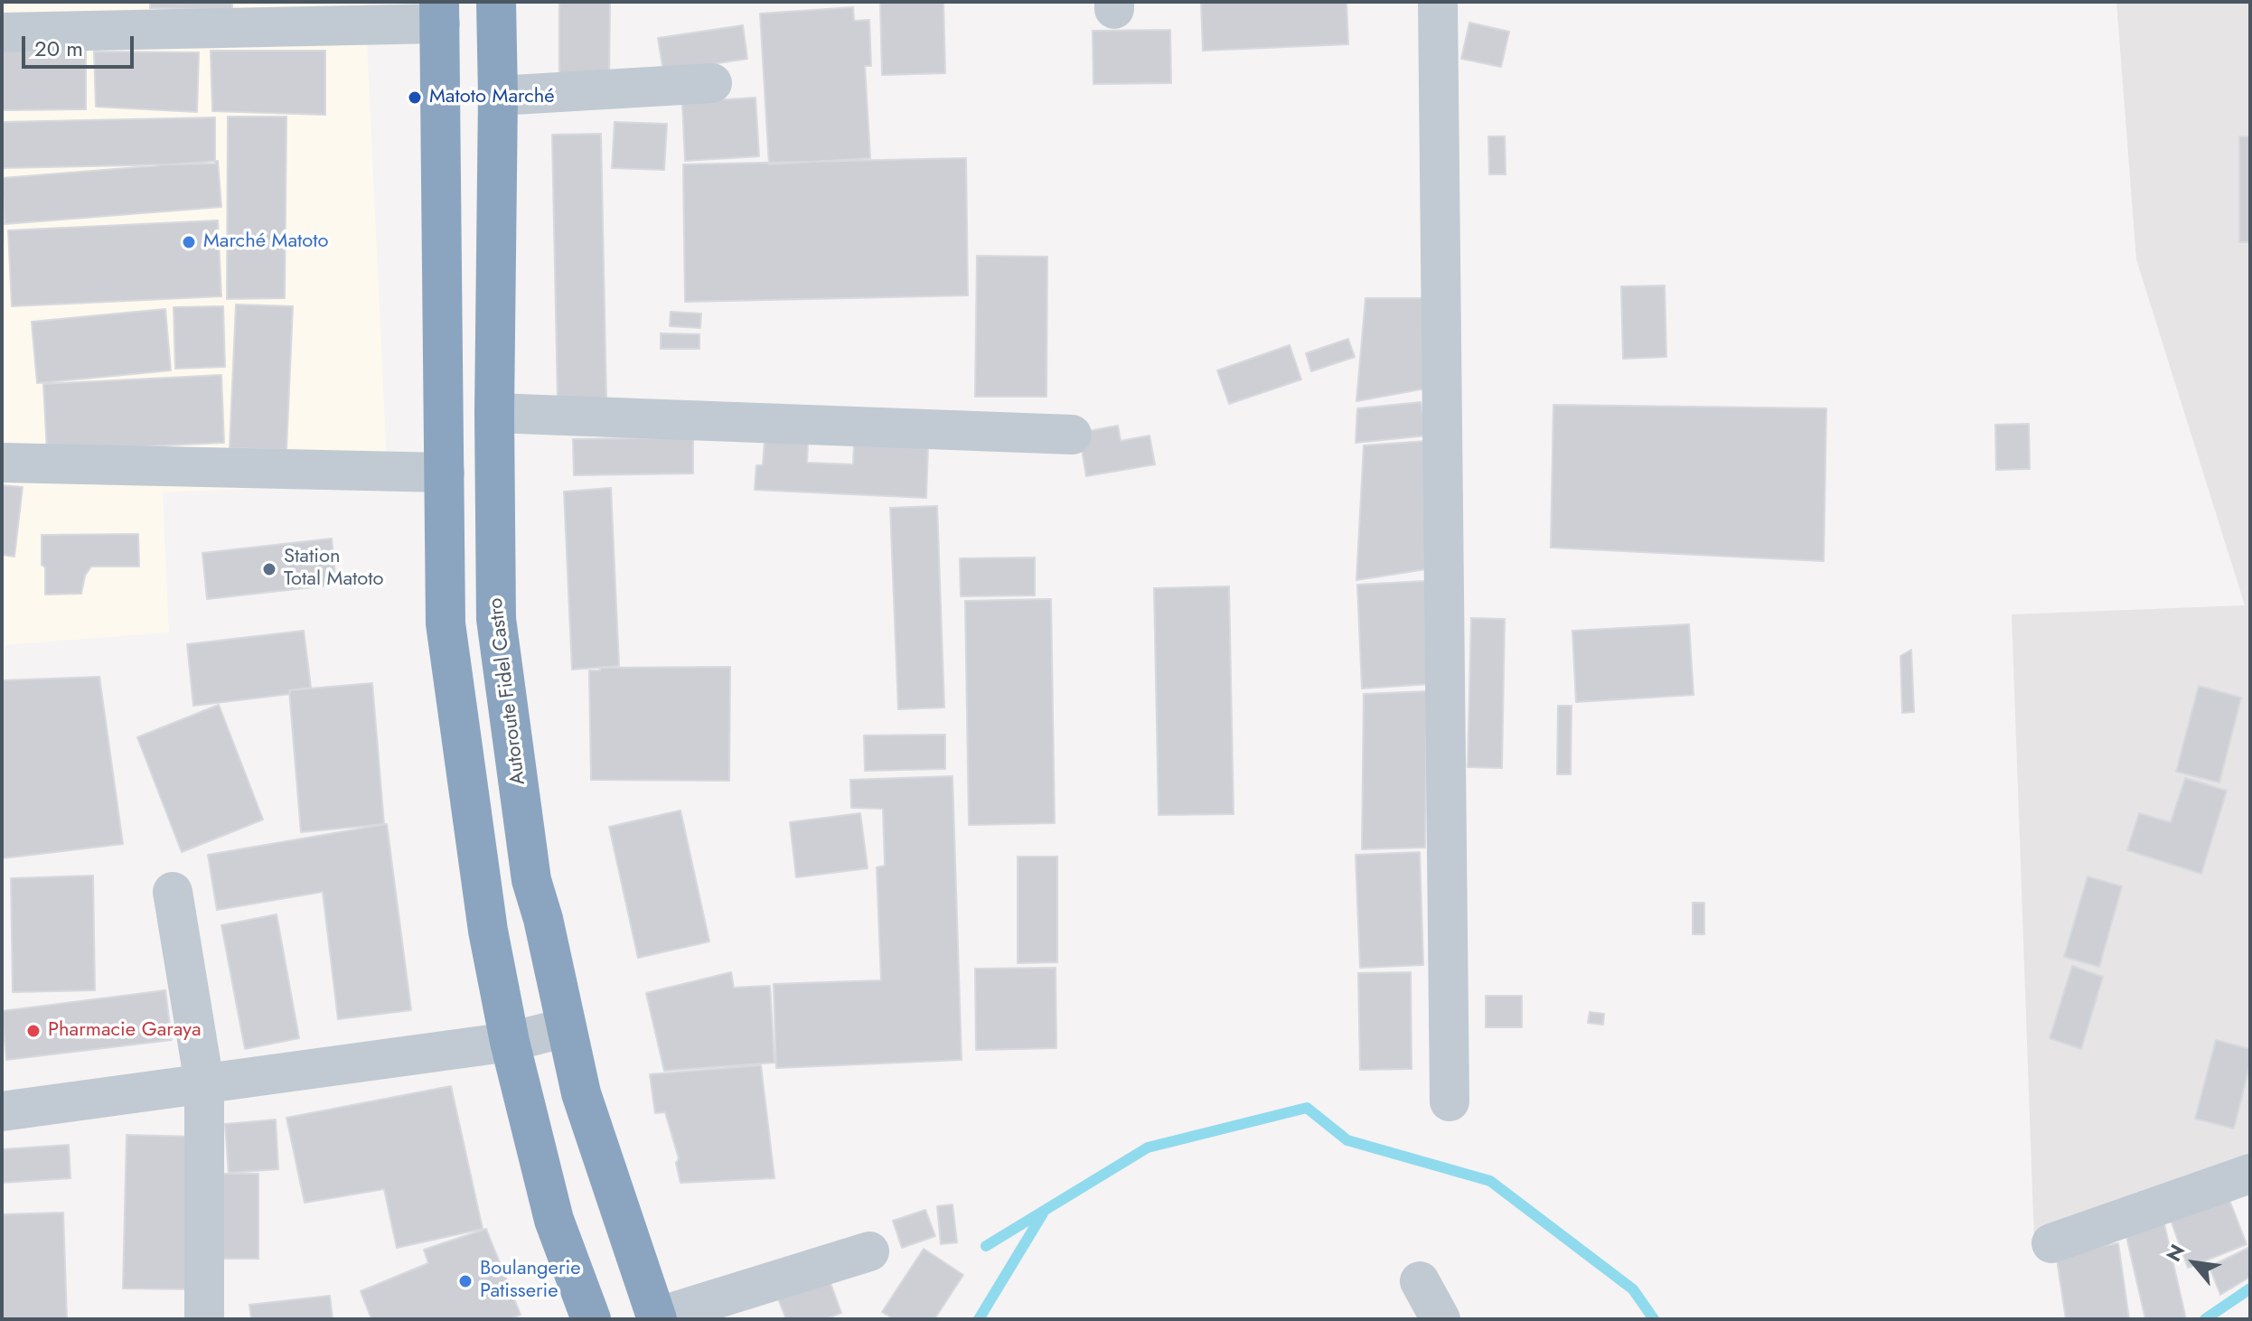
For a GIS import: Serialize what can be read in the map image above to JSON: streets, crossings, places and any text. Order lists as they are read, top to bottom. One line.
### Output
{"streets":{"highway":["Autoroute Fidel Castro"]},"places":["Matoto Marché","Marché Matoto","Station Total Matoto","Pharmacie Garaya","Boulangerie Patisserie"],"scale_bar":"20 m","north":"top left"}
